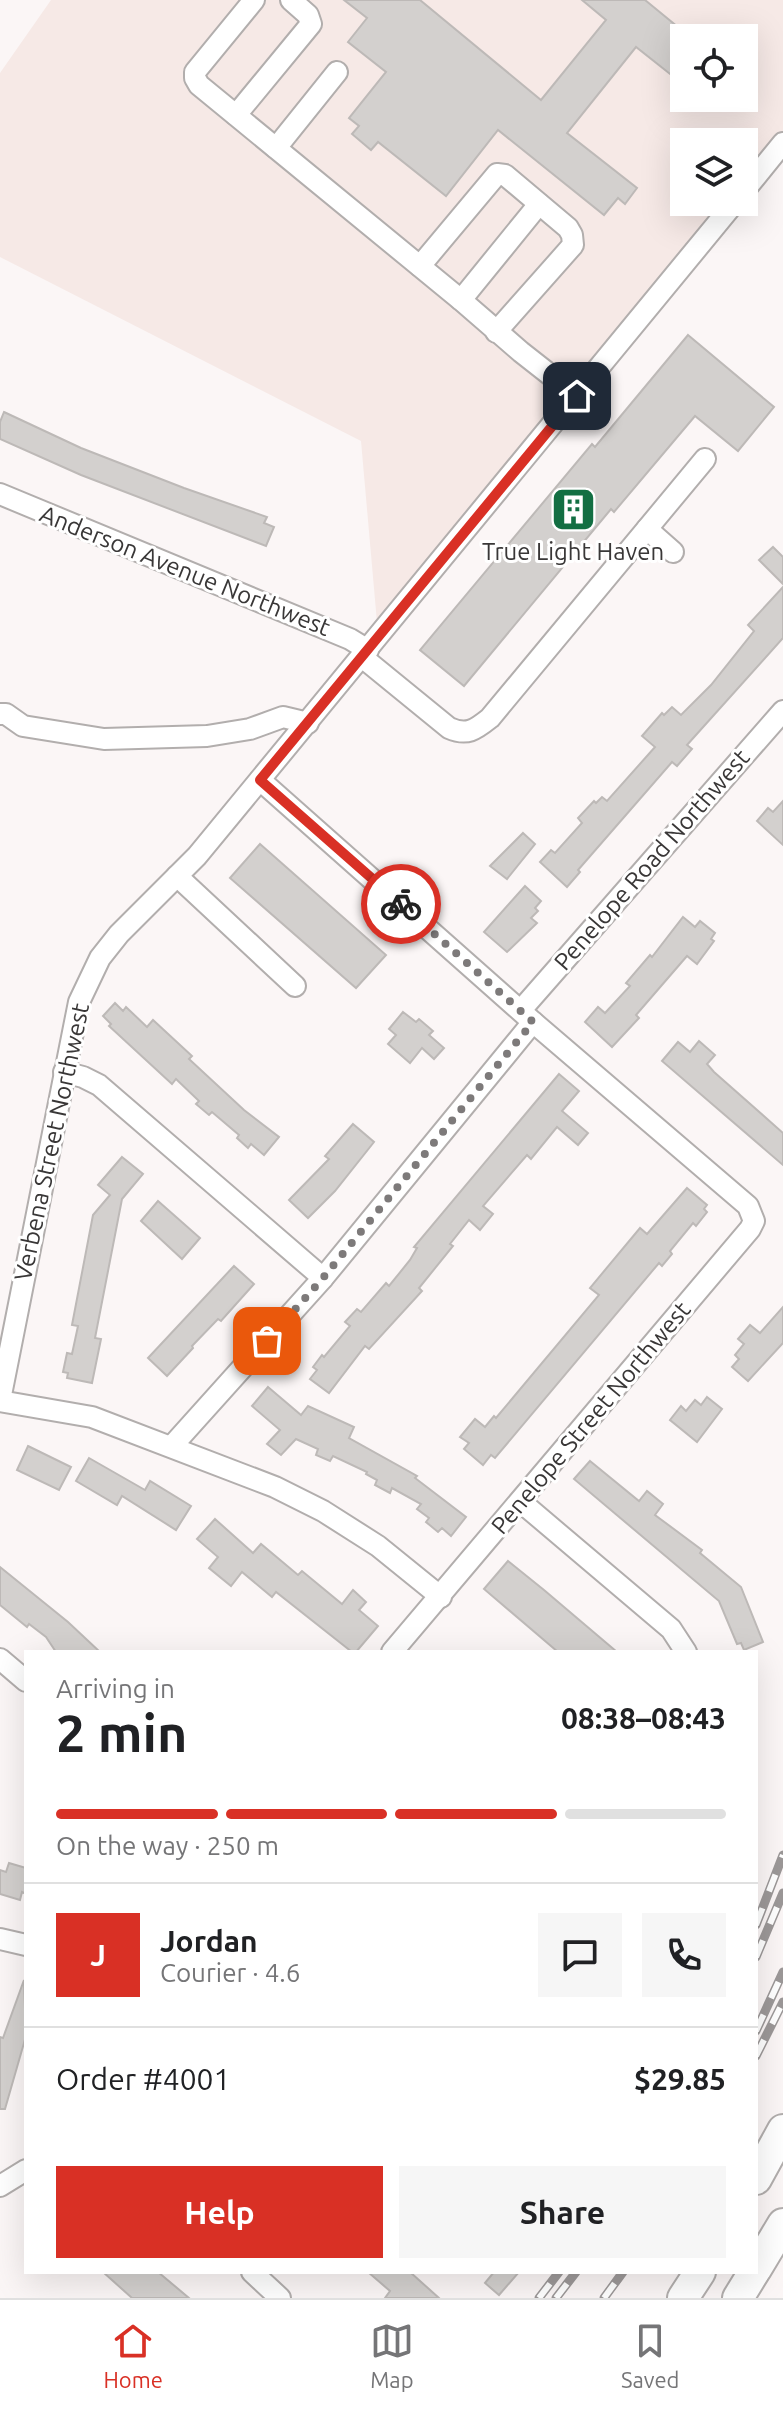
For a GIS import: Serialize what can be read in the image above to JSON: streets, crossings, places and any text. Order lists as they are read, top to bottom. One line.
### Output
{"streets":{"street":["Anderson Avenue Northwest","Penelope Road Northwest","Verbena Street Northwest","Penelope Street Northwest"]},"crossings":[["Anderson Avenue Northwest","Verbena Street Northwest"],["Penelope Road Northwest","Penelope Street Northwest"],["Verbena Street Northwest","Penelope Street Northwest"]],"places":{"building":["True Light Haven"]},"page":{"heading":["2 min","Arriving in","08:38–08:43"],"panel":["Jordan","Courier · 4.6","Order #4001","$29.85"],"bar":"On the way · 250 m","round":"J","buttons":["Help","Share"],"tabs":["Home","Map","Saved"]}}
